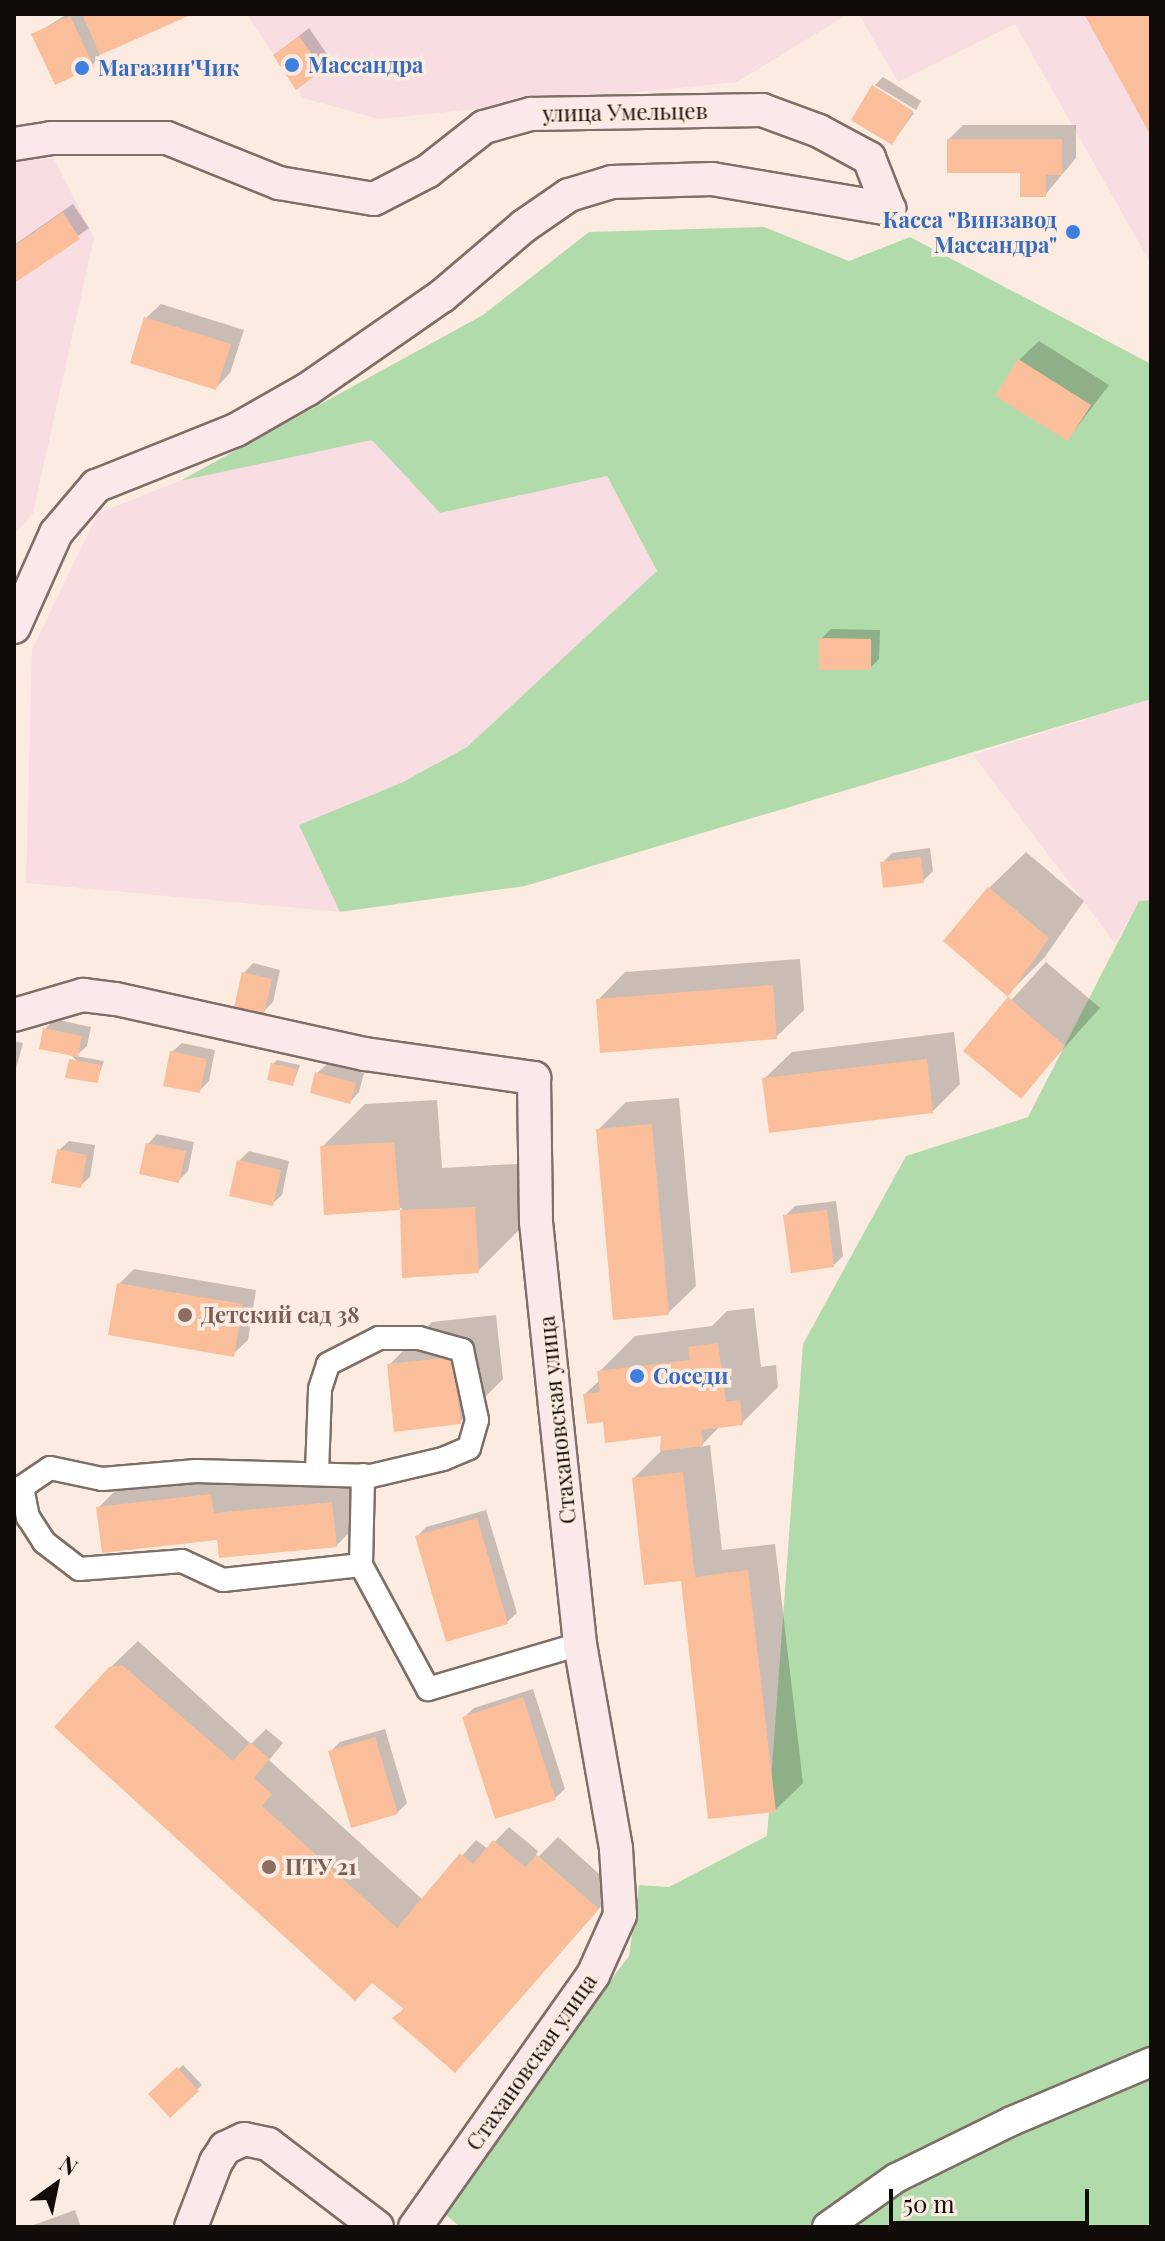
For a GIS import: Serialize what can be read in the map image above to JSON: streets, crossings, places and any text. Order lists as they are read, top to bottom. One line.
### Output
{"streets":{"main road":["улица Умельцев","Стахановская улица"]},"places":["Массандра","Магазин'Чик","Касса \"Винзавод Массандра\"","Детский сад 38","Соседи","ПТУ 21"],"scale_bar":"50 m","north":"top right"}
